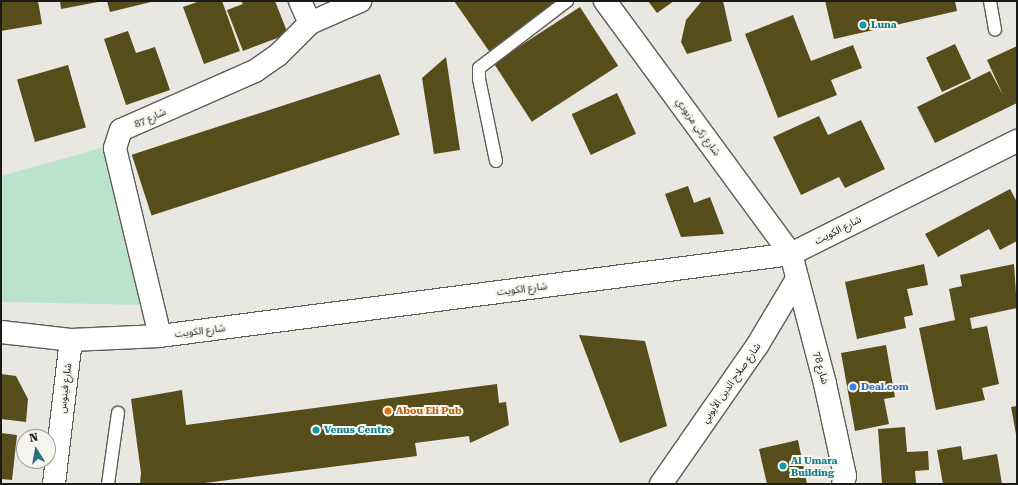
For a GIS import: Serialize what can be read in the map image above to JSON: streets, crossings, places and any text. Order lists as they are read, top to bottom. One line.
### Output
{"streets":{"street":["شارع 87","شارع زكي مزبودي","شارع الكويت","شارع 78","شارع صلاح الدين الأيوبي","شارع فينوس"]},"crossings":[["شارع 87","شارع الكويت"],["شارع زكي مزبودي","شارع الكويت"],["شارع زكي مزبودي","شارع 78"],["شارع الكويت","شارع 78"],["شارع الكويت","شارع فينوس"],["شارع 78","شارع صلاح الدين الأيوبي"]],"places":["Luna","Deal.com","Abou Eli Pub","Venus Centre","Al Umara Building"],"north":"top"}
